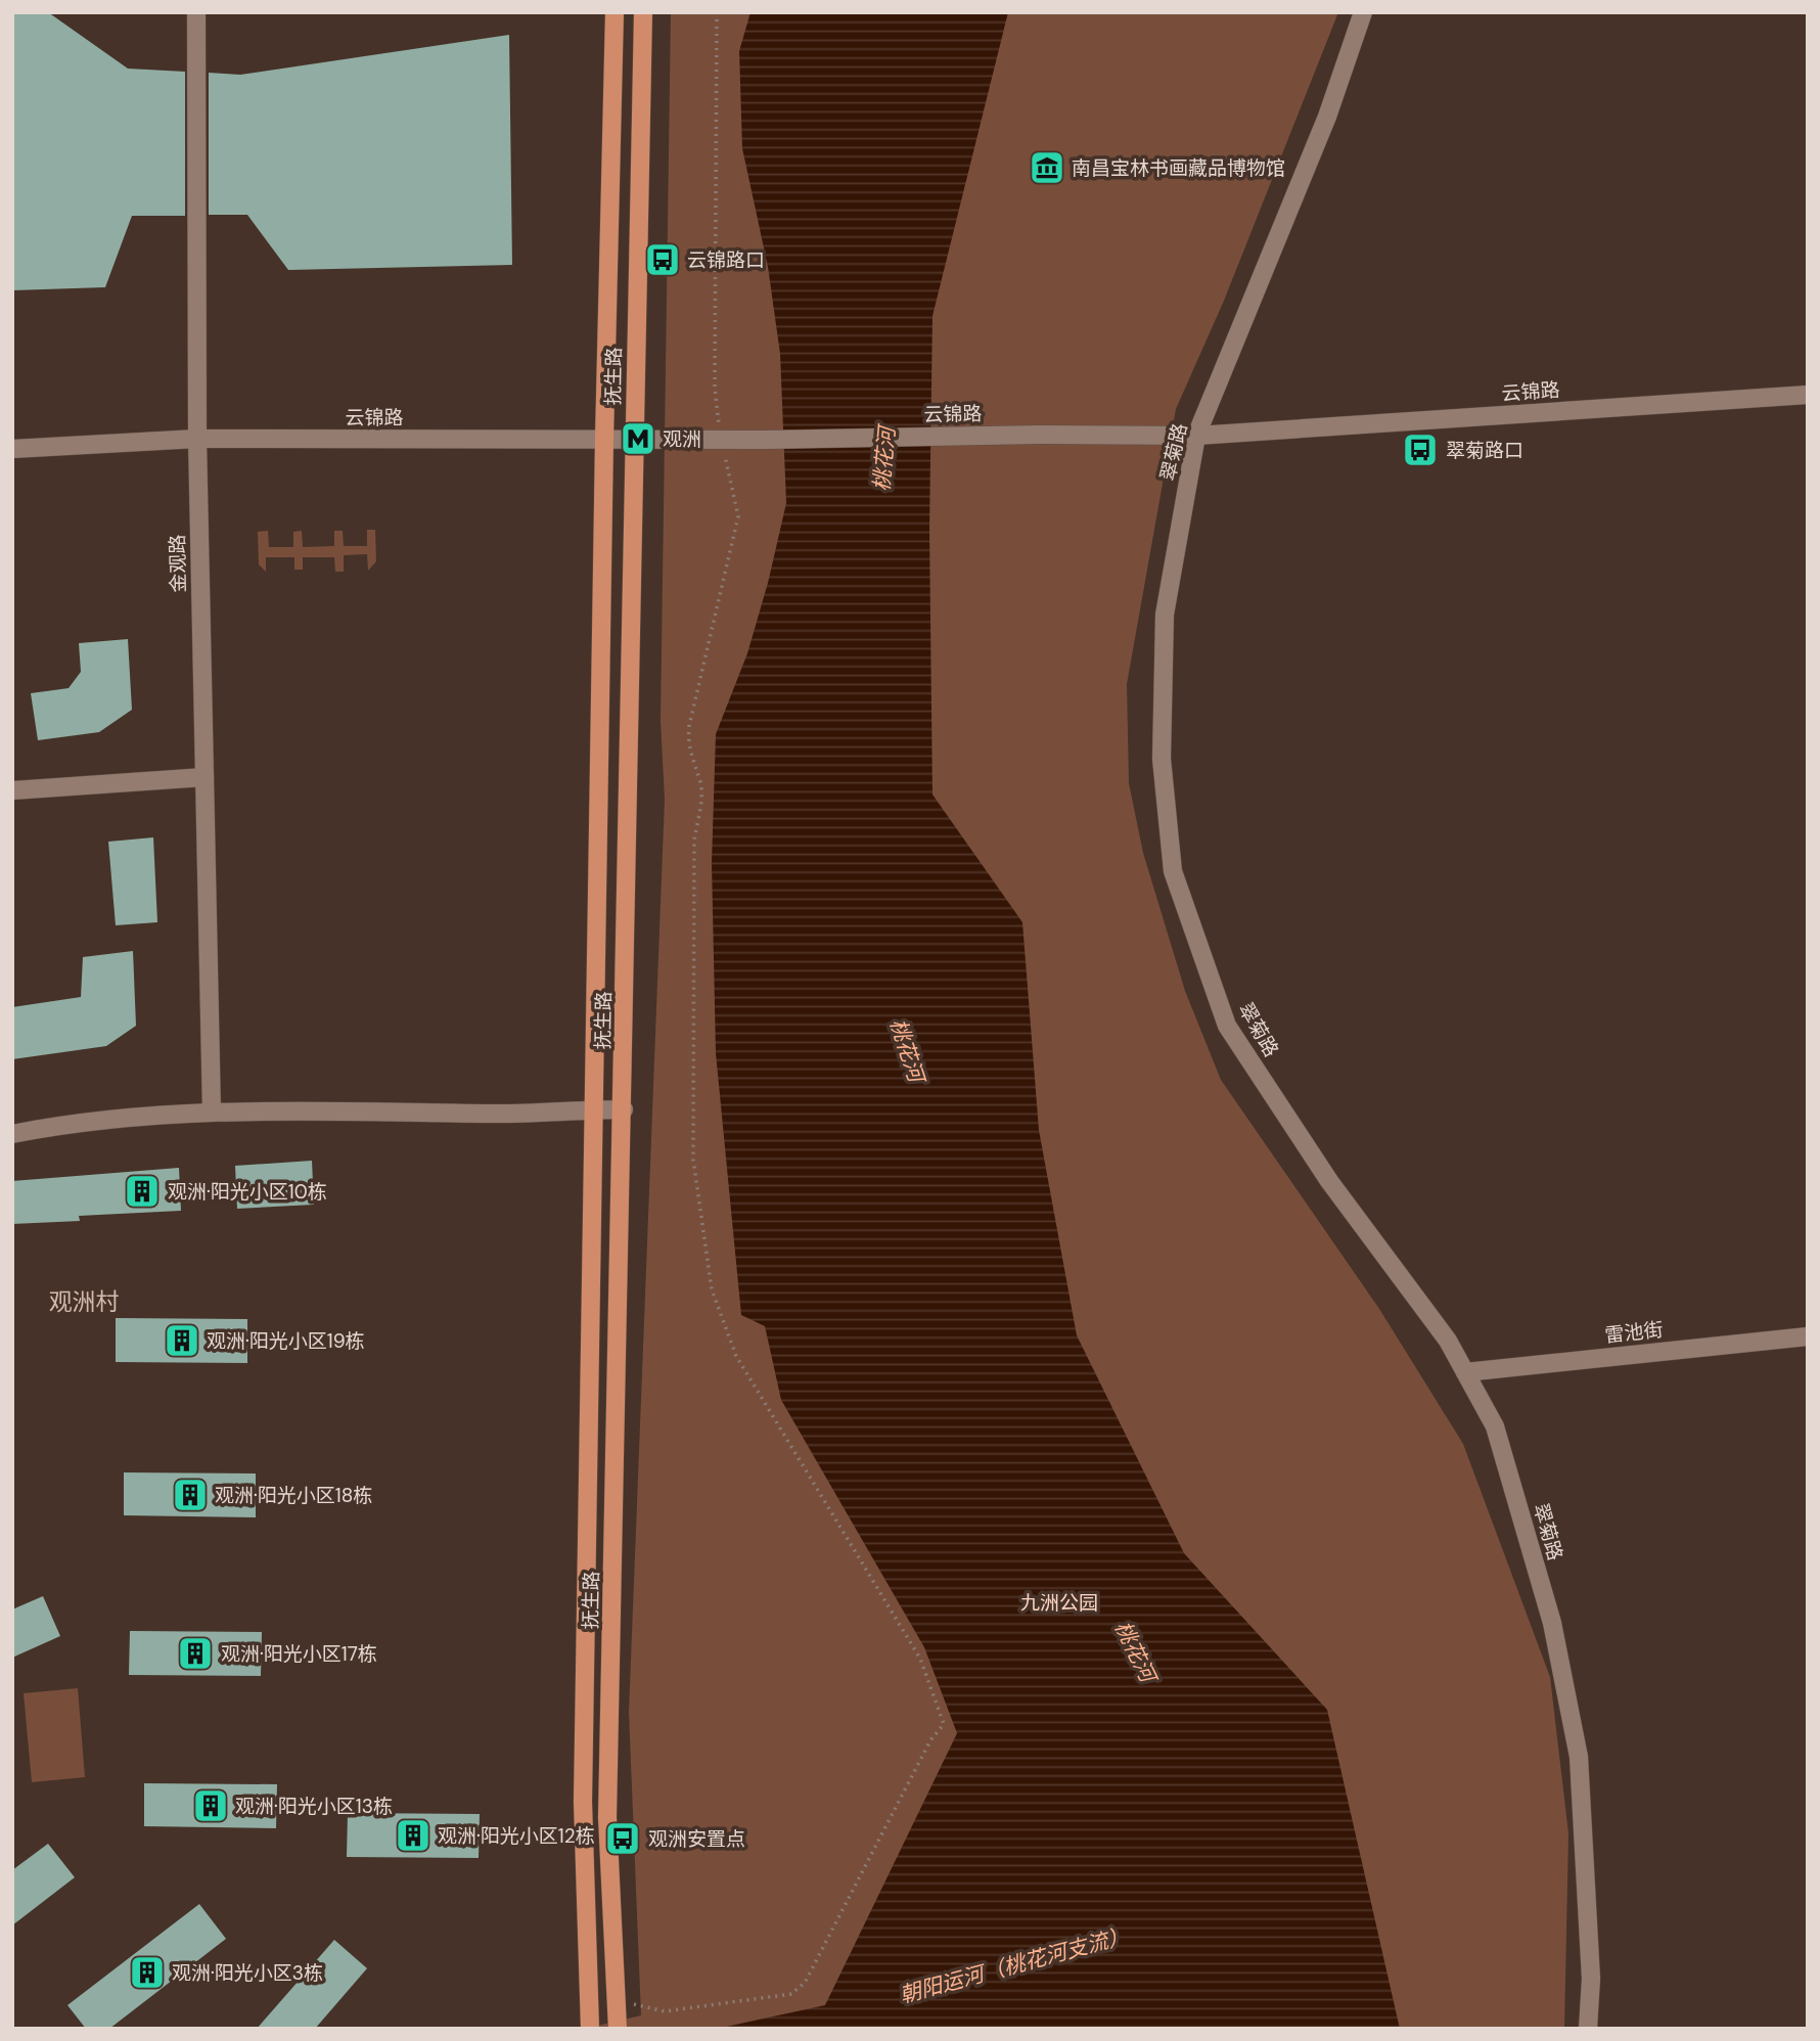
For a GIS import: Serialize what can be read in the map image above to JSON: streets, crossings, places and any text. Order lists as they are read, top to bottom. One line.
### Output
{"streets":{"main road":["抚生路"],"street":["云锦路","翠菊路","金观路","雷池街"]},"crossings":[["抚生路","云锦路"],["云锦路","翠菊路"],["云锦路","金观路"],["翠菊路","雷池街"]],"districts":["观洲村"],"water":["桃花河","朝阳运河（桃花河支流）"],"parks":["九洲公园"],"places":{"museum":["南昌宝林书画藏品博物馆"],"bus stop":["云锦路口","翠菊路口","观洲安置点"],"metro station":["观洲"],"building":["观洲·阳光小区10栋","观洲·阳光小区19栋","观洲·阳光小区18栋","观洲·阳光小区17栋","观洲·阳光小区13栋","观洲·阳光小区12栋","观洲·阳光小区3栋"]}}
